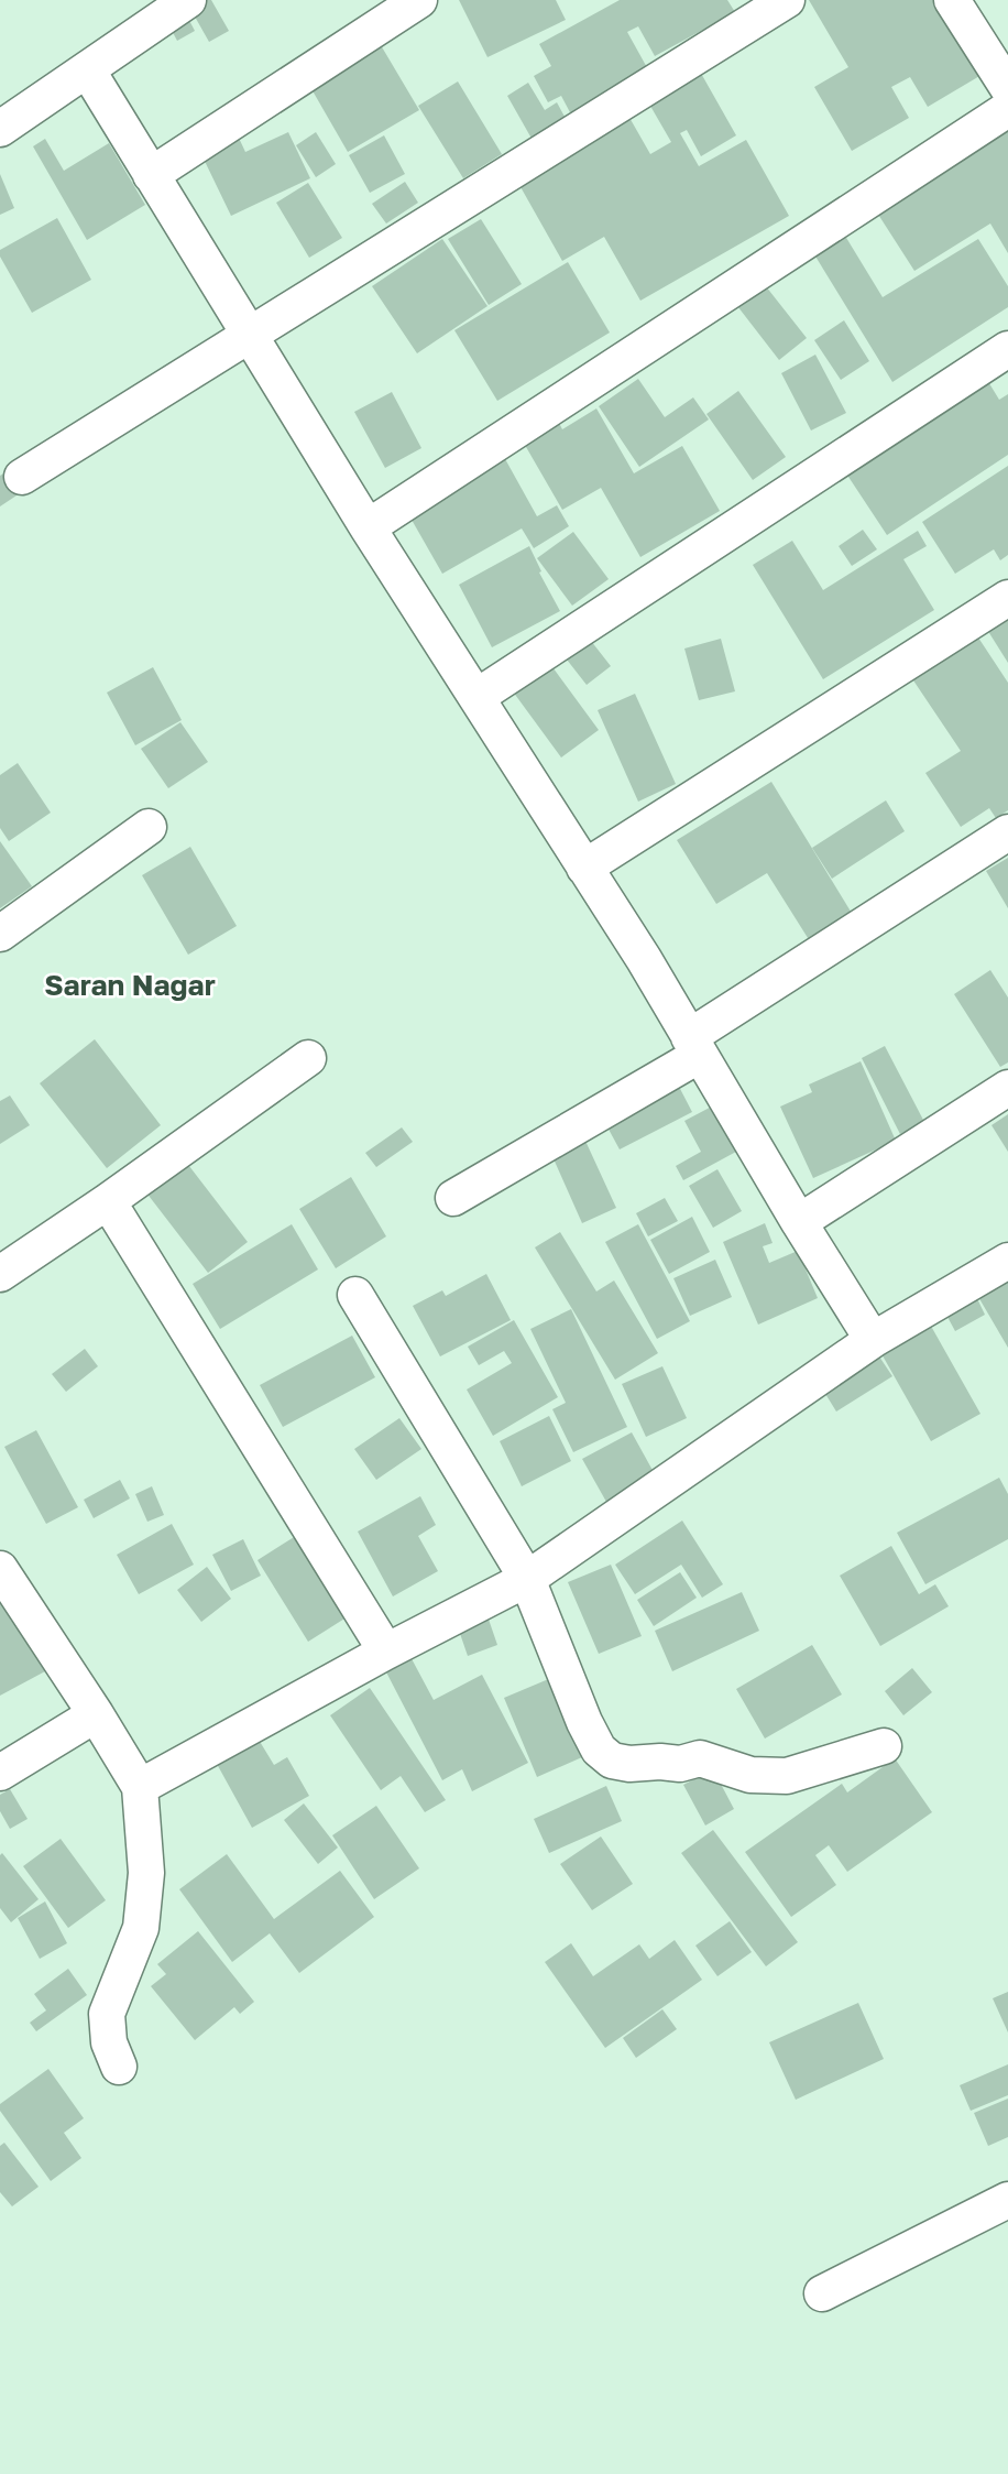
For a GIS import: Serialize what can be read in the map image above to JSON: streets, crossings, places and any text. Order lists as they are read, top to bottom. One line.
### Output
{"districts":["Saran Nagar"]}
